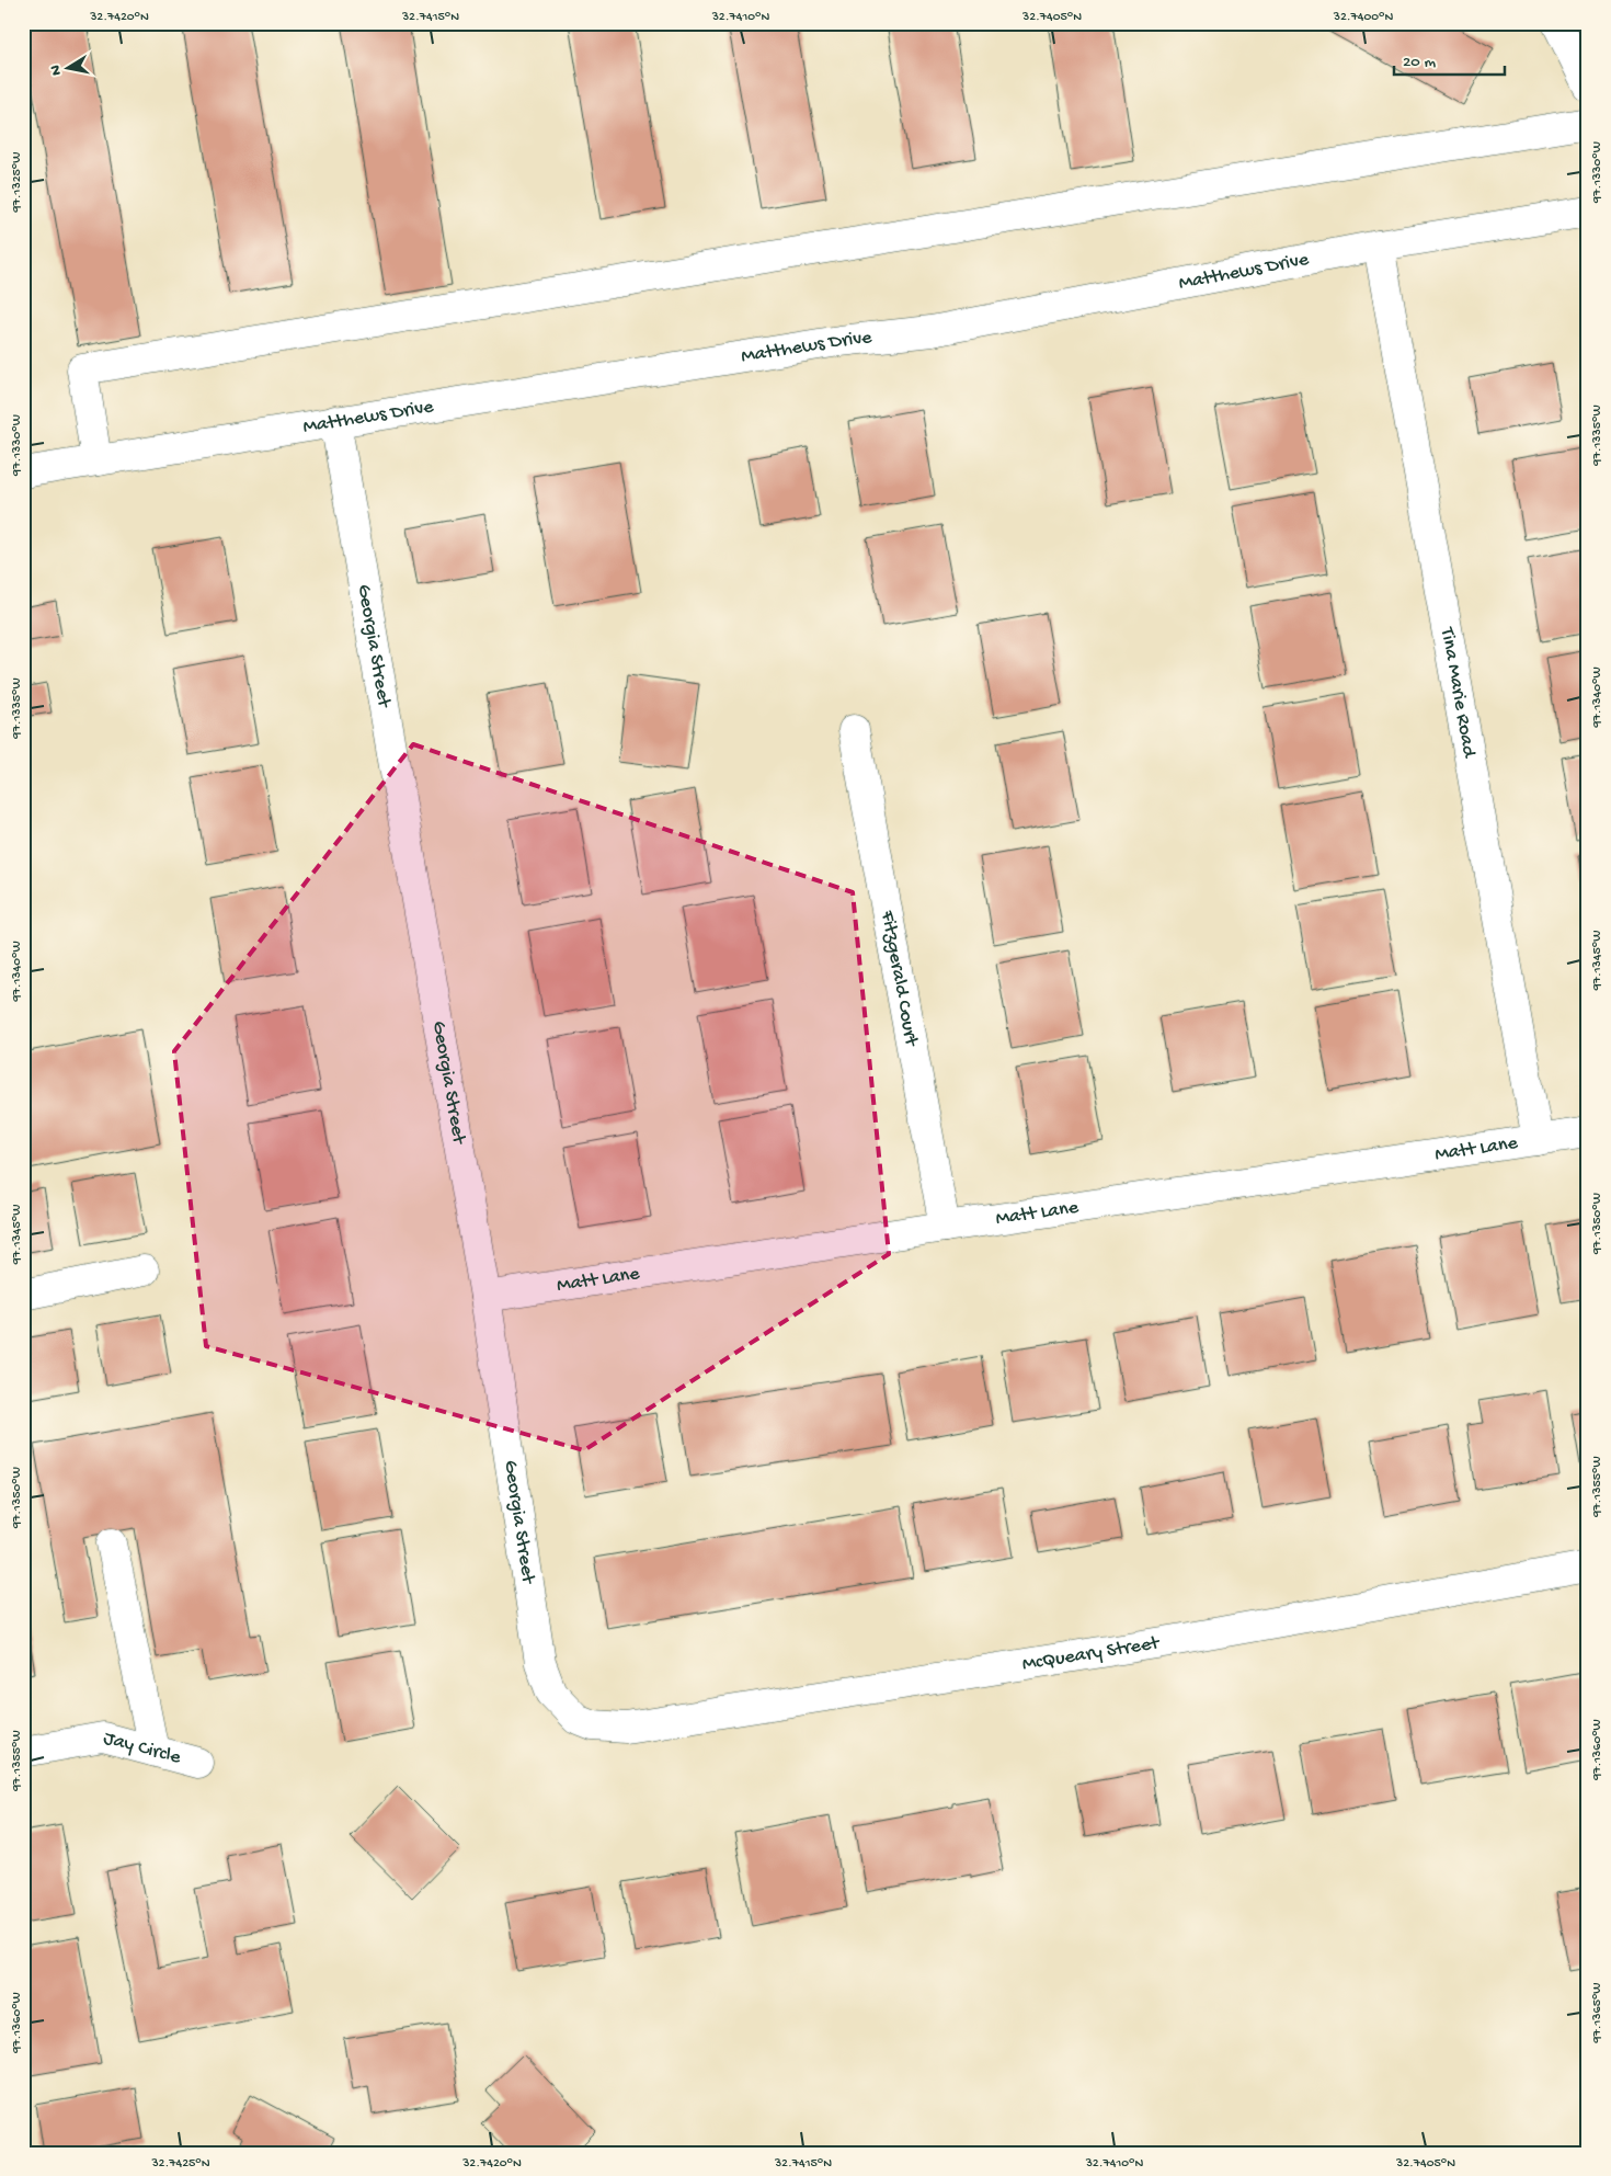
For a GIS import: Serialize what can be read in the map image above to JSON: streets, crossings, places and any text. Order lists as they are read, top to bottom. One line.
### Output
{"streets":{"street":["Matthews Drive","Georgia Street","Tina Marie Road","Fitzgerald Court","Matt Lane","McQueary Street","Jay Circle"]},"crossings":[["Matthews Drive","Georgia Street"],["Matthews Drive","Tina Marie Road"],["Georgia Street","Matt Lane"],["Georgia Street","McQueary Street"],["Tina Marie Road","Matt Lane"],["Fitzgerald Court","Matt Lane"]],"scale_bar":"20 m","north":"left","coordinates":["32.7420°N","32.7415°N","32.7410°N","32.7405°N","32.7400°N","97.1330°W","97.1325°W","97.1335°W","97.1340°W","97.1345°W","97.1350°W","97.1355°W","97.1360°W","97.1365°W","32.7425°N"]}
